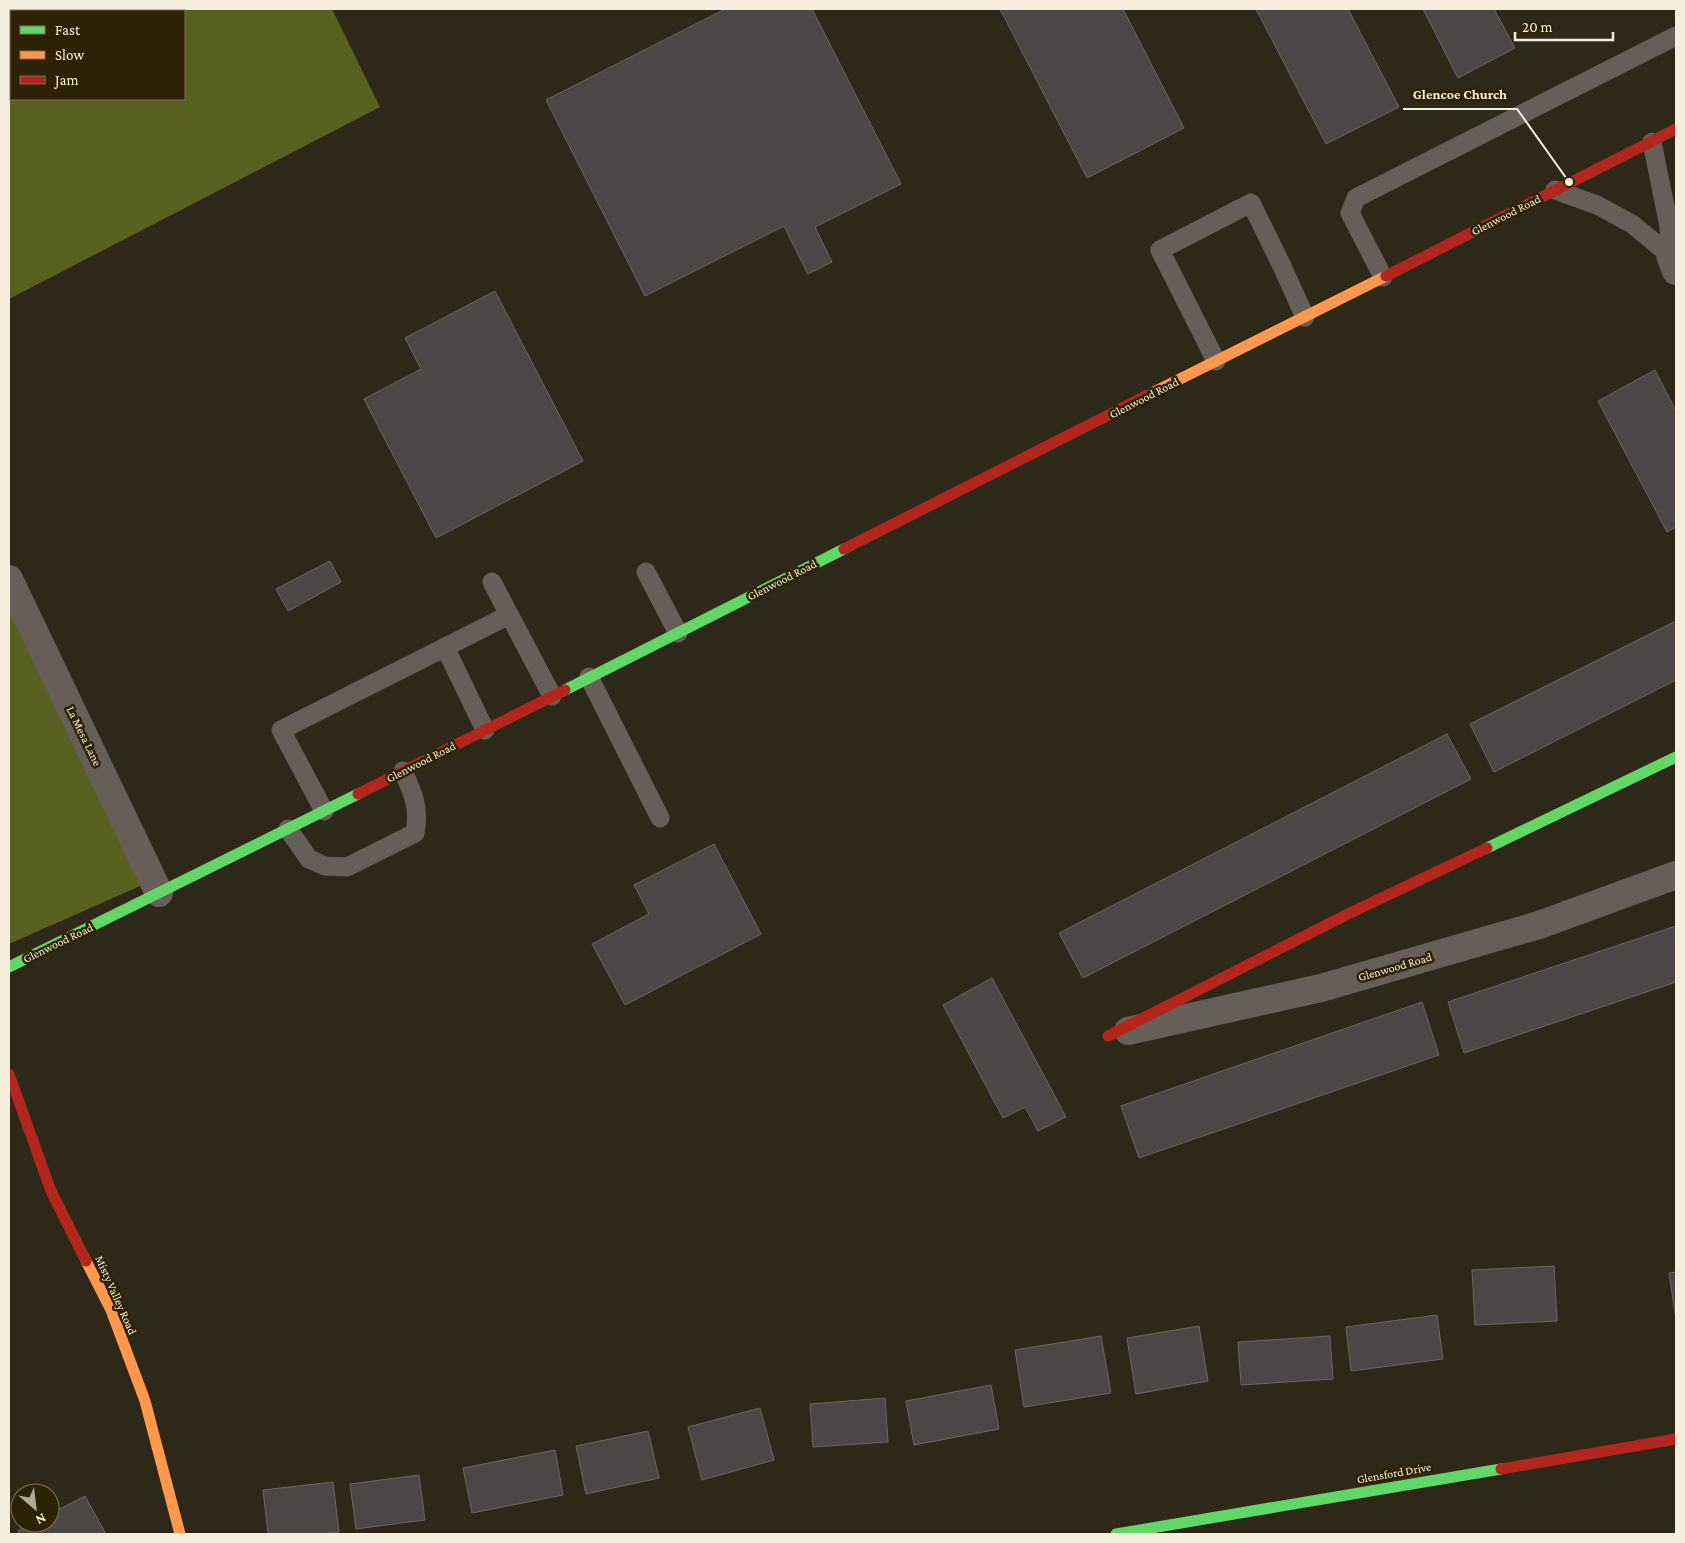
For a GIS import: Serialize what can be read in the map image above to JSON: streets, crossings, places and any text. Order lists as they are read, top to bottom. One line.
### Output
{"streets":{"main road":["Glenwood Road","Misty Valley Road","Glensford Drive"],"street":["La Mesa Lane"]},"crossings":[["Glenwood Road","La Mesa Lane"]],"places":["Glencoe Church"],"legend":["Fast","Slow","Jam"],"scale_bar":"20 m","north":"bottom right"}
